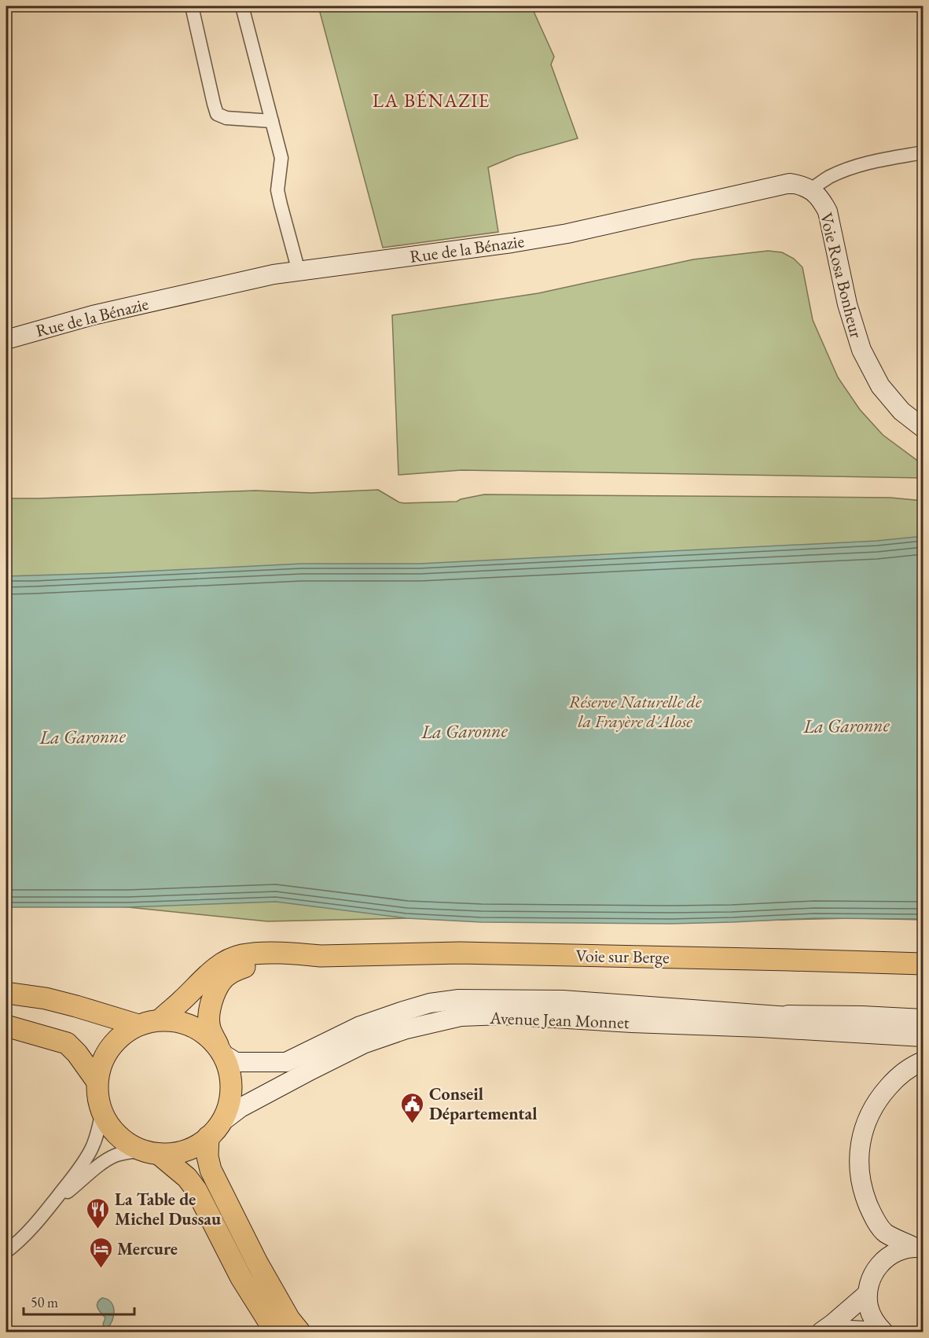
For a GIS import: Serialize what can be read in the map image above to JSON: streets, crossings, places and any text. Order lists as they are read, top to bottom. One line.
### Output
{"streets":{"main road":["Rue de la Bénazie","Voie Rosa Bonheur","Voie sur Berge","Avenue Jean Monnet"]},"crossings":[["Rue de la Bénazie","Voie Rosa Bonheur"]],"districts":["LA BÉNAZIE"],"water":["La Garonne"],"parks":["Réserve Naturelle de la Frayère d'Alose"],"places":{"public building":["Conseil Départemental"],"restaurant":["La Table de Michel Dussau"],"hotel":["Mercure"]},"scale_bar":"50 m"}
